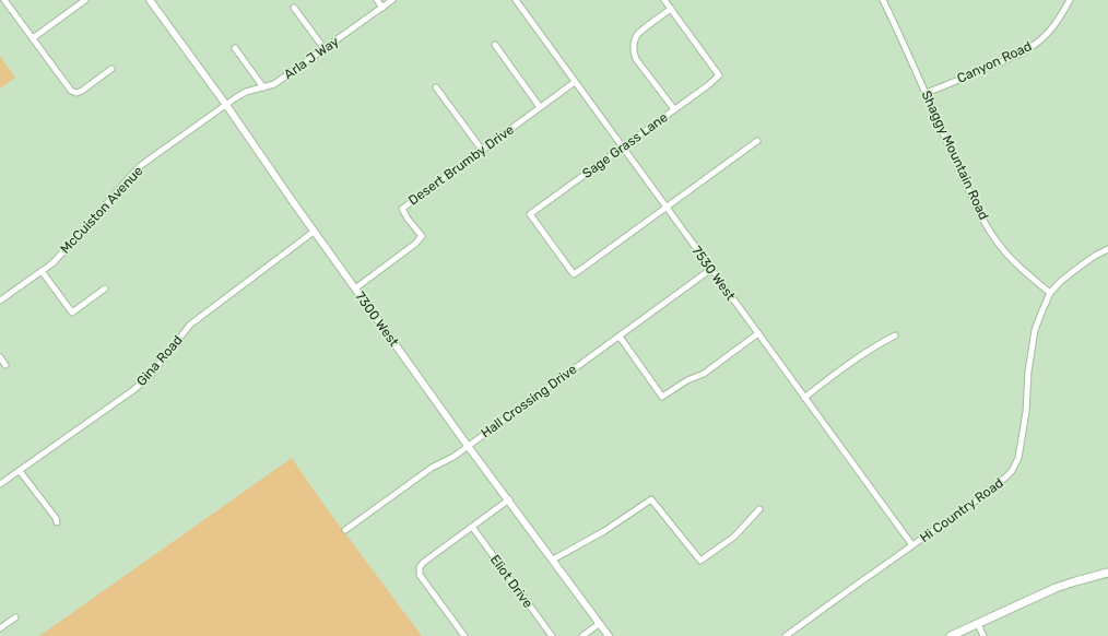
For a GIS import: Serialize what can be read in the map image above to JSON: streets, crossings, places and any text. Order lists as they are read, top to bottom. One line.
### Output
{"streets":{"street":["Arla J Way","Canyon Road","Sage Grass Lane","Shaggy Mountain Road","Desert Brumby Drive","McCuiston Avenue","7530 West","7300 West","Gina Road","Hall Crossing Drive","Hi Country Road","Eliot Drive"]},"crossings":[["Arla J Way","McCuiston Avenue"],["Arla J Way","7300 West"],["Canyon Road","Shaggy Mountain Road"],["Sage Grass Lane","7530 West"],["Shaggy Mountain Road","Hi Country Road"],["Desert Brumby Drive","7530 West"],["Desert Brumby Drive","7300 West"],["McCuiston Avenue","7300 West"],["7530 West","Hall Crossing Drive"],["7530 West","Hi Country Road"],["7300 West","Gina Road"],["7300 West","Hall Crossing Drive"]]}
